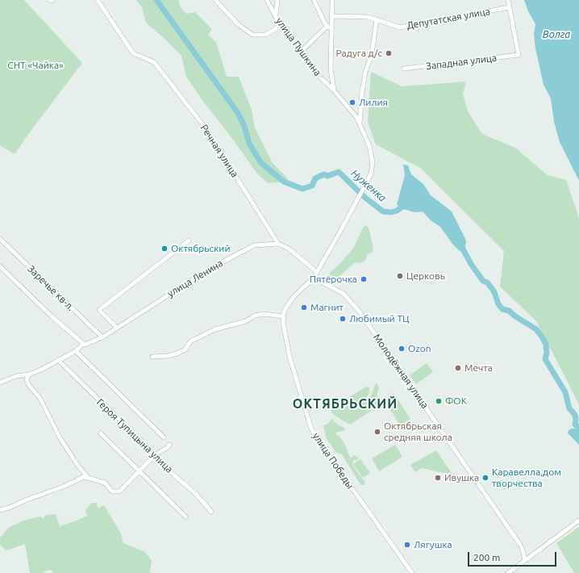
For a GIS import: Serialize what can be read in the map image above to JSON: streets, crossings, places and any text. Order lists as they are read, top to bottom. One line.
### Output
{"streets":{"street":["Депутатская улица","улица Пушкина","Западная улица","Речная улица","улица Ленина","Заречье кв-л.","Молодёжная улица","Героя Тупицына улица","улица Победы"]},"crossings":[["Депутатская улица","Западная улица"],["улица Пушкина","улица Победы"],["Речная улица","улица Ленина"],["улица Ленина","Заречье кв-л."],["улица Ленина","Героя Тупицына улица"],["Молодёжная улица","улица Победы"]],"districts":["ОКТЯБРЬСКИЙ"],"water":["Волга","Нуженка"],"parks":["СНТ «Чайка»"],"places":["Радуга д/с","Лилия","Октябрьский","Церковь","Пятёрочка","Магнит","Любимый ТЦ","Ozon","Мечта","ФОК","Октябрьская средняя школа","Ивушка","Каравелла,дом творчества","Лягушка"],"scale_bar":"200 m"}
